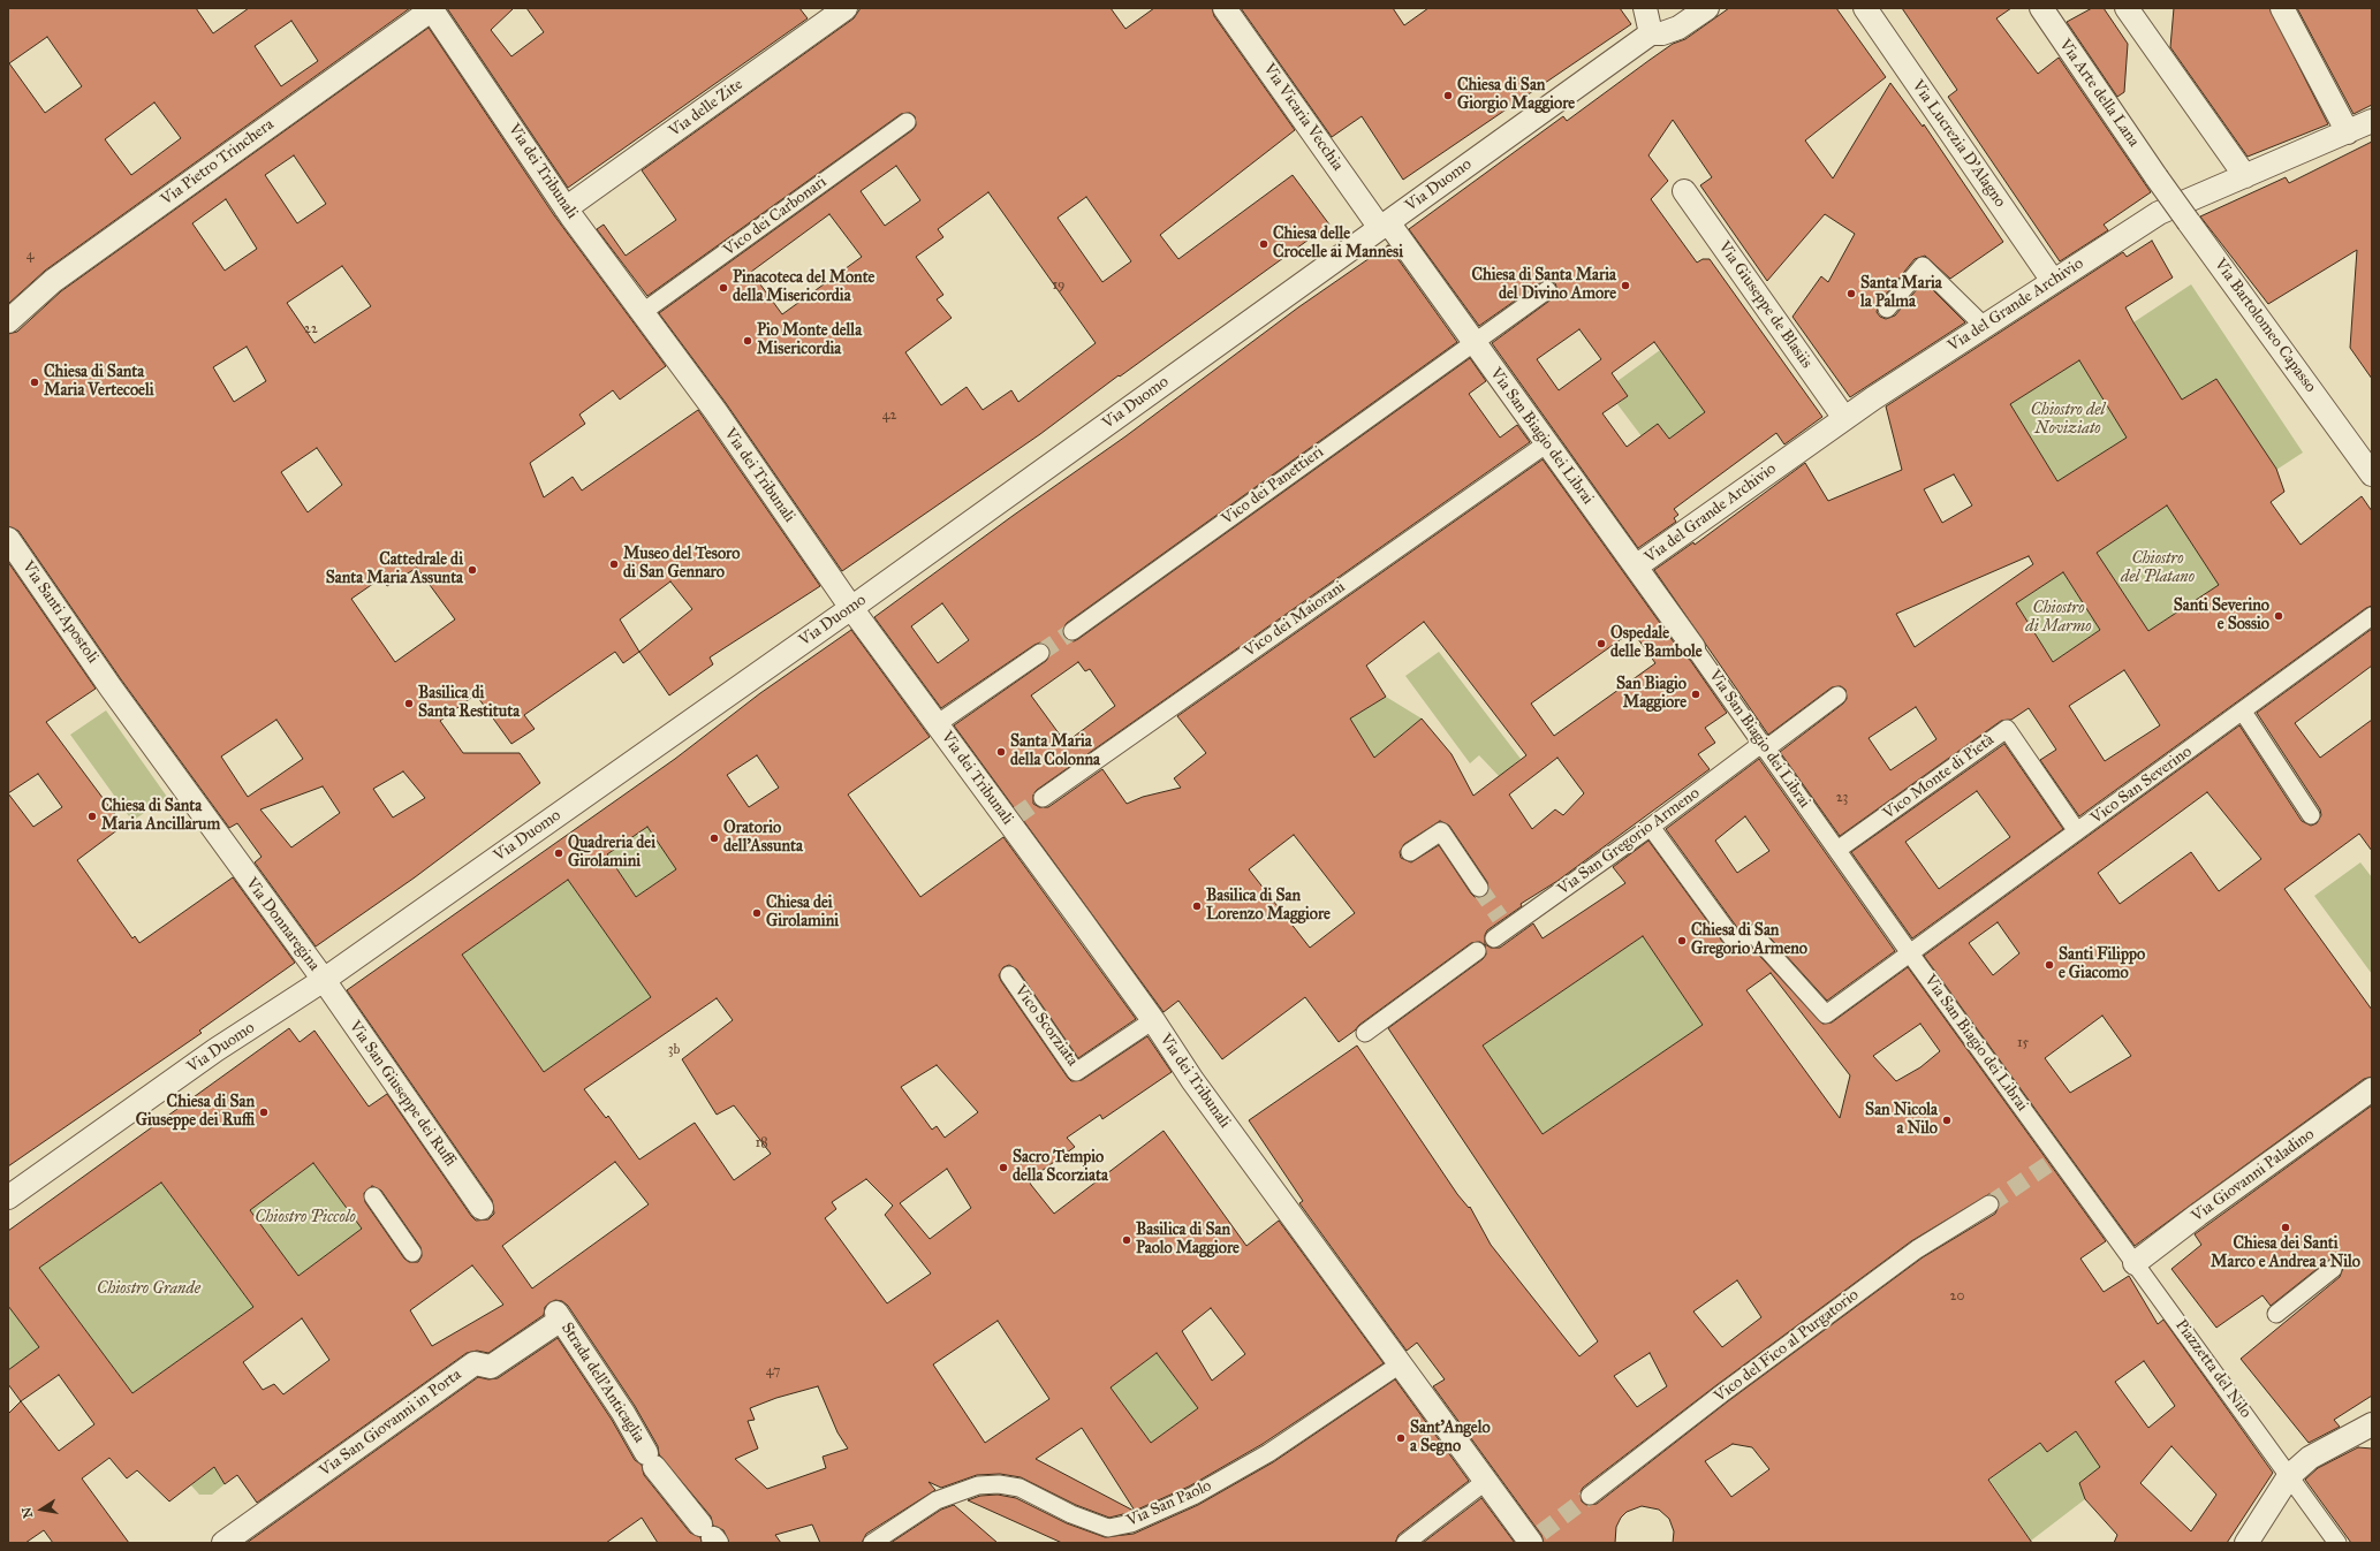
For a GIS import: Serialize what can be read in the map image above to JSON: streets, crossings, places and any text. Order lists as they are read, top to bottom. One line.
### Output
{"streets":{"street":["Via Arte della Lana","Via delle Zite","Via Vicaria Vecchia","Via Lucrezia D'Alagno","Via Pietro Trinchera","Via dei Tribunali","Via Duomo","Vico dei Carbonari","Via Giuseppe de Blasiis","Via del Grande Archivio","Via Bartolomeo Capasso","Via San Biagio dei Librai","Vico dei Panettieri","Via Santi Apostoli","Vico dei Maiorani","Vico Monte di Pietà","Vico San Severino","Via San Gregorio Armeno","Via Donnaregina","Vico Scorziata","Via San Giuseppe dei Ruffi","Via Giovanni Paladino","Vico del Fico al Purgatorio","Piazzetta del Nilo","Strada dell'Anticaglia","Via San Giovanni in Porta","Via San Paolo"]},"crossings":[["Via Arte della Lana","Via Bartolomeo Capasso"],["Via delle Zite","Via dei Tribunali"],["Via Vicaria Vecchia","Via Duomo"],["Via Vicaria Vecchia","Via San Biagio dei Librai"],["Via Lucrezia D'Alagno","Via del Grande Archivio"],["Via Pietro Trinchera","Via dei Tribunali"],["Via dei Tribunali","Via Duomo"],["Via dei Tribunali","Vico dei Carbonari"],["Via dei Tribunali","Vico Scorziata"],["Via dei Tribunali","Via San Paolo"],["Via Duomo","Via San Biagio dei Librai"],["Via Duomo","Via Donnaregina"],["Via Duomo","Via San Giuseppe dei Ruffi"],["Via Giuseppe de Blasiis","Via del Grande Archivio"],["Via del Grande Archivio","Via San Biagio dei Librai"],["Via San Biagio dei Librai","Vico dei Panettieri"],["Via San Biagio dei Librai","Vico dei Maiorani"],["Via San Biagio dei Librai","Vico Monte di Pietà"],["Via San Biagio dei Librai","Vico San Severino"],["Via San Biagio dei Librai","Via San Gregorio Armeno"],["Via San Biagio dei Librai","Via Giovanni Paladino"],["Via San Biagio dei Librai","Piazzetta del Nilo"],["Via Santi Apostoli","Via Donnaregina"],["Vico Monte di Pietà","Vico San Severino"],["Vico San Severino","Via San Gregorio Armeno"],["Via Donnaregina","Via San Giuseppe dei Ruffi"],["Via Giovanni Paladino","Piazzetta del Nilo"],["Strada dell'Anticaglia","Via San Giovanni in Porta"]],"parks":["Chiostro del Noviziato","Chiostro del Platano","Chiostro di Marmo","Chiostro Piccolo","Chiostro Grande"],"places":["Chiesa di San Giorgio Maggiore","Chiesa delle Crocelle ai Mannesi","Chiesa di Santa Maria del Divino Amore","Pinacoteca del Monte della Misericordia","Santa Maria la Palma","Pio Monte della Misericordia","Chiesa di Santa Maria Vertecoeli","Museo del Tesoro di San Gennaro","Cattedrale di Santa Maria Assunta","Santi Severino e Sossio","Ospedale delle Bambole","San Biagio Maggiore","Basilica di Santa Restituta","Santa Maria della Colonna","Chiesa di Santa Maria Ancillarum","Oratorio dell'Assunta","Quadreria dei Girolamini","Basilica di San Lorenzo Maggiore","Chiesa dei Girolamini","Chiesa di San Gregorio Armeno","Santi Filippo e Giacomo","Chiesa di San Giuseppe dei Ruffi","San Nicola a Nilo","Sacro Tempio della Scorziata","Chiesa dei Santi Marco e Andrea a Nilo","Basilica di San Paolo Maggiore","Sant'Angelo a Segno"],"house_numbers":["4","19","22","42","23","15","3b","18","20","47"],"north":"left"}
